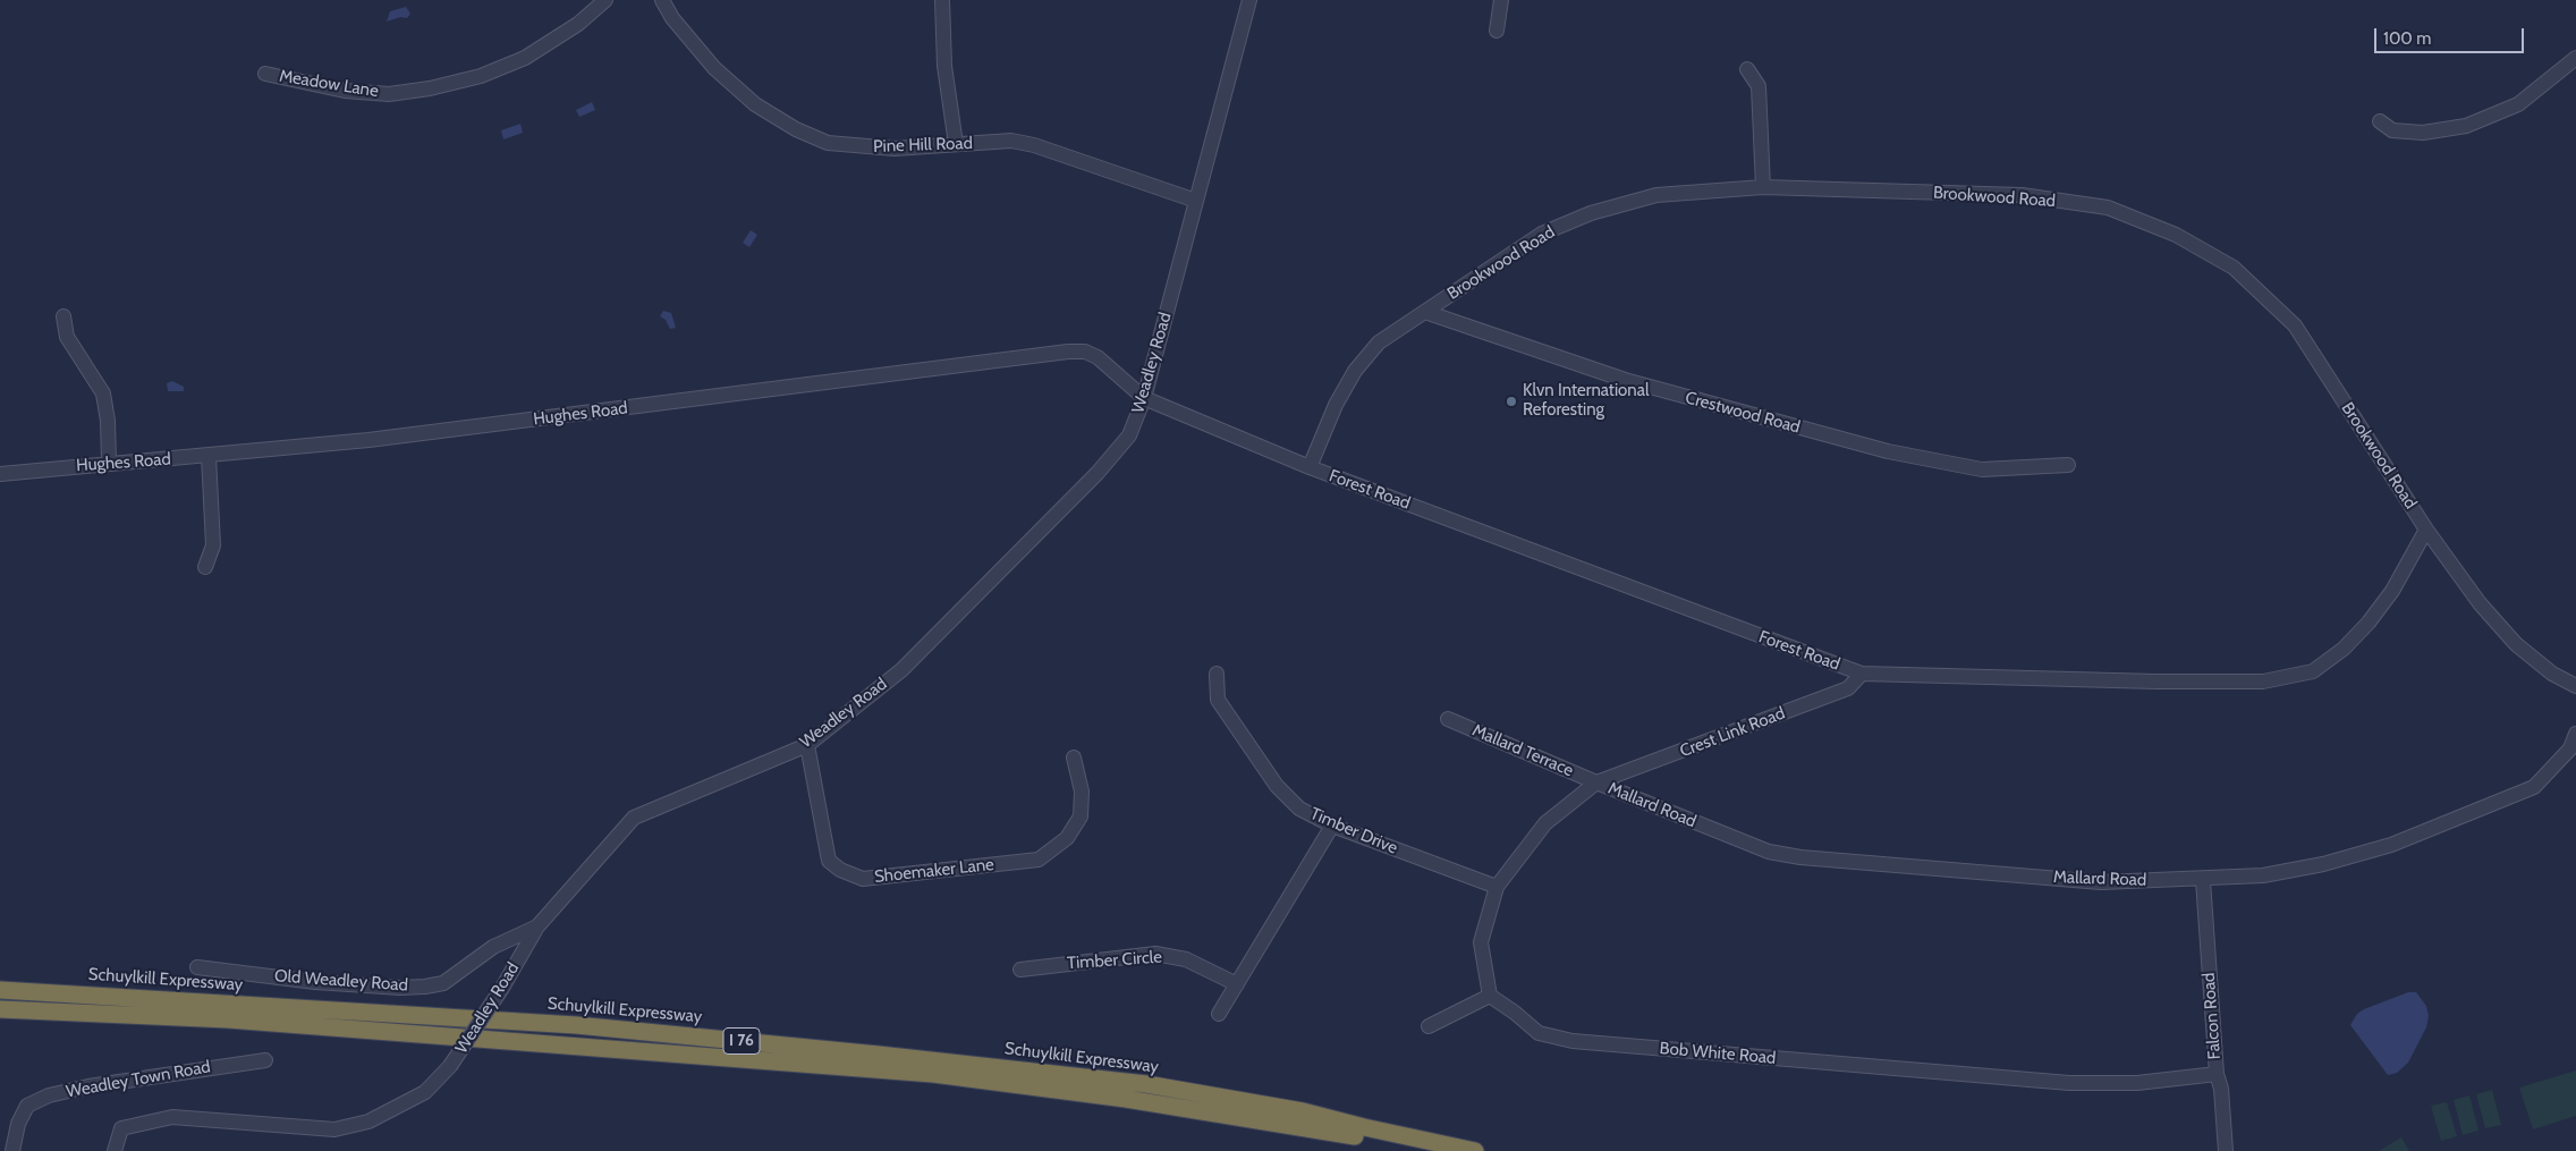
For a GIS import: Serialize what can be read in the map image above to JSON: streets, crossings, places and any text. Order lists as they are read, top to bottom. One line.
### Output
{"streets":{"highway":["Schuylkill Expressway","I 76"],"street":["Meadow Lane","Pine Hill Road","Brookwood Road","Weadley Road","Crestwood Road","Hughes Road","Forest Road","Crest Link Road","Mallard Terrace","Mallard Road","Timber Drive","Shoemaker Lane","Timber Circle","Old Weadley Road","Falcon Road","Bob White Road","Weadley Town Road"]},"crossings":[["Pine Hill Road","Weadley Road"],["Brookwood Road","Crestwood Road"],["Brookwood Road","Forest Road"],["Weadley Road","Hughes Road"],["Weadley Road","Forest Road"],["Weadley Road","Shoemaker Lane"],["Weadley Road","Old Weadley Road"],["Hughes Road","Forest Road"],["Forest Road","Crest Link Road"],["Crest Link Road","Mallard Terrace"],["Crest Link Road","Mallard Road"],["Mallard Terrace","Mallard Road"],["Mallard Road","Falcon Road"],["Falcon Road","Bob White Road"]],"places":["Klvn International Reforesting"],"scale_bar":"100 m"}
